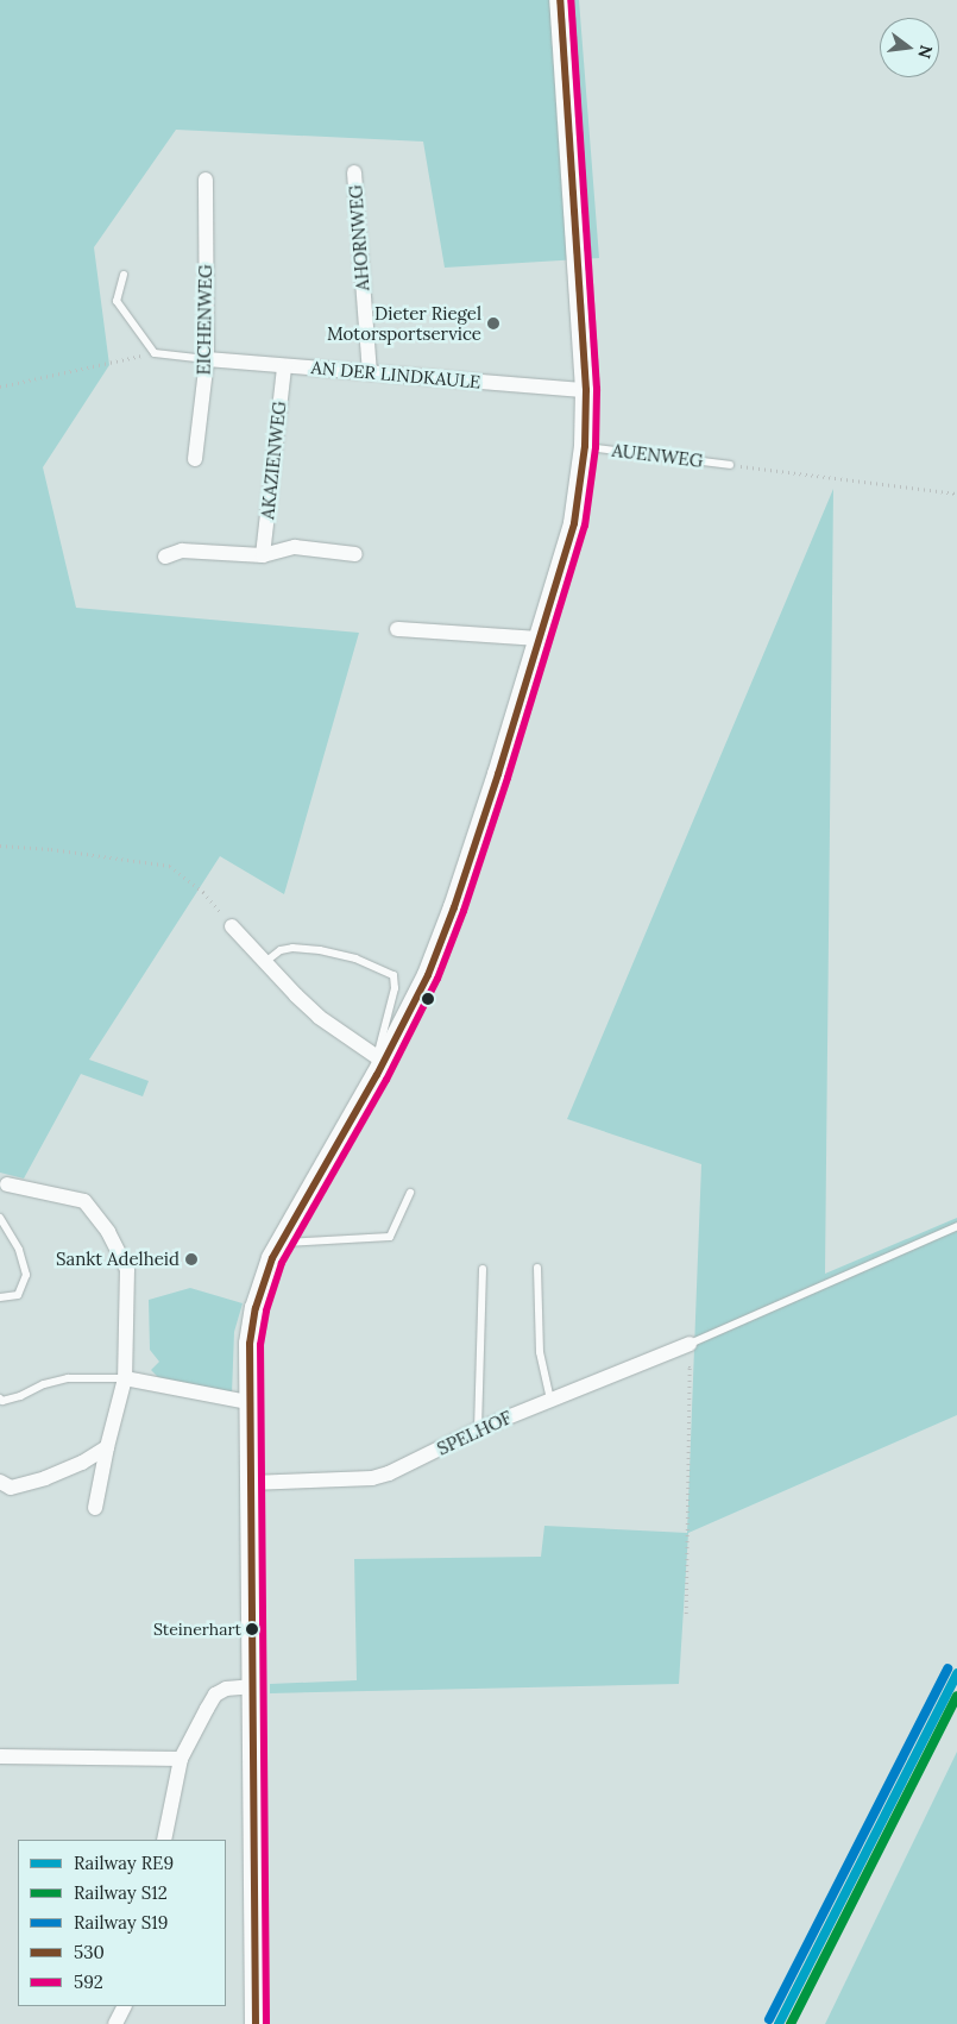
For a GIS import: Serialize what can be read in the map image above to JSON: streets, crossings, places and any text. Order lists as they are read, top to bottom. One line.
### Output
{"streets":{"street":["AHORNWEG","EICHENWEG","AN DER LINDKAULE","AKAZIENWEG","SPELHOF"],"lane":["AUENWEG"]},"crossings":[["AHORNWEG","AN DER LINDKAULE"],["EICHENWEG","AN DER LINDKAULE"],["AN DER LINDKAULE","AKAZIENWEG"]],"places":["Dieter Riegel Motorsportservice","Sankt Adelheid","Steinerhart"],"lines":["transit line 530","transit line 592","rail line S19","rail line RE9","rail line S12"],"legend":["Railway RE9","Railway S12","Railway S19","530","592"],"north":"right"}
